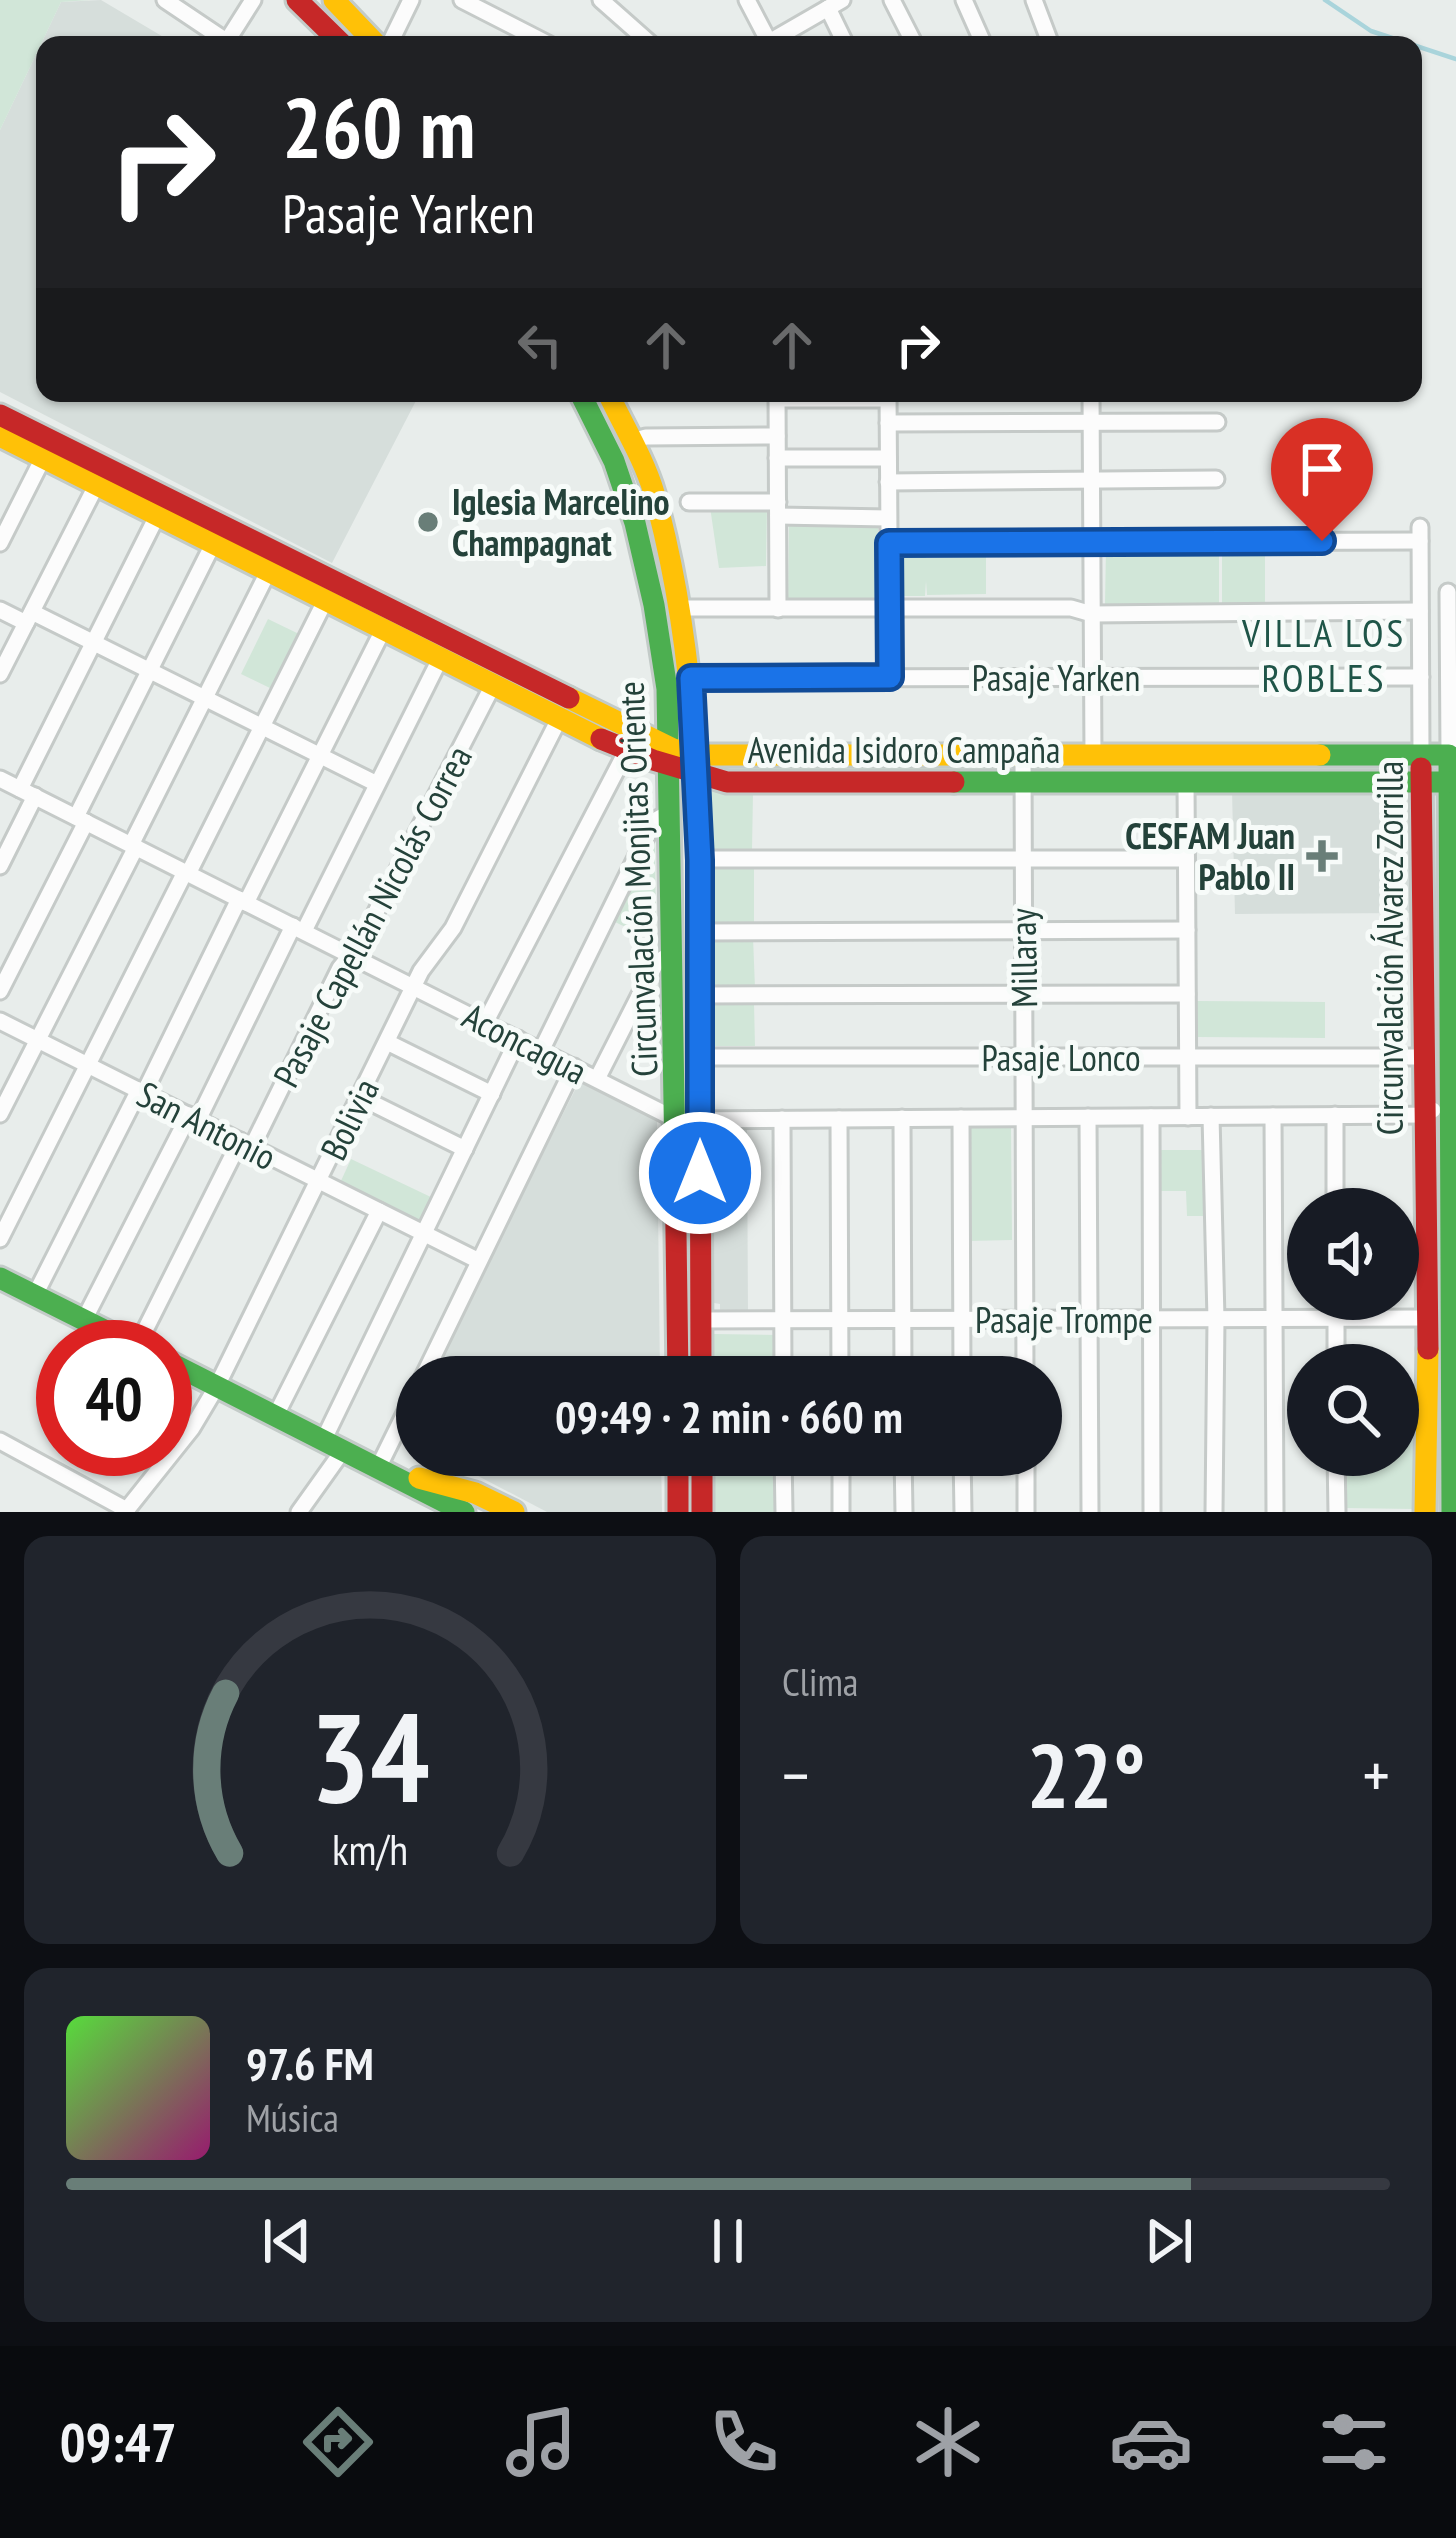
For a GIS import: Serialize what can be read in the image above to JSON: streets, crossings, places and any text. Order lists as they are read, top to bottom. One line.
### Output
{"streets":{"street":["Pasaje Yarken","Avenida Isidoro Campaña","Circunvalación Monjitas Oriente","Pasaje Capellán Nicolás Correa","Circunvalación Álvarez Zorrilla","Millaray","Aconcagua","Pasaje Lonco","Bolivia","San Antonio","Pasaje Trompe"]},"crossings":[["Pasaje Yarken","Circunvalación Monjitas Oriente"],["Pasaje Yarken","Circunvalación Álvarez Zorrilla"],["Avenida Isidoro Campaña","Circunvalación Monjitas Oriente"],["Avenida Isidoro Campaña","Pasaje Capellán Nicolás Correa"],["Avenida Isidoro Campaña","Circunvalación Álvarez Zorrilla"],["Avenida Isidoro Campaña","Millaray"],["Avenida Isidoro Campaña","Bolivia"],["Circunvalación Monjitas Oriente","Aconcagua"],["Circunvalación Monjitas Oriente","Pasaje Lonco"],["Circunvalación Monjitas Oriente","Pasaje Trompe"],["Pasaje Capellán Nicolás Correa","Aconcagua"],["Pasaje Capellán Nicolás Correa","San Antonio"],["Circunvalación Álvarez Zorrilla","Aconcagua"],["Circunvalación Álvarez Zorrilla","Pasaje Lonco"],["Circunvalación Álvarez Zorrilla","Pasaje Trompe"],["Millaray","Aconcagua"],["Millaray","Pasaje Lonco"],["Millaray","Pasaje Trompe"],["Aconcagua","Bolivia"],["Bolivia","San Antonio"]],"districts":["VILLA LOS ROBLES"],"places":{"other":["Iglesia Marcelino Champagnat"],"health":["CESFAM Juan Pablo II"]},"page":{"turn":["260 m","Pasaje Yarken"],"limit":"40","trip":"09:49 · 2 min · 660 m","tile":"Clima","heat":["−","22°","+"],"song":["97.6 FM","Música"],"tabs":"09:47","gauge":["34","km/h"]}}
